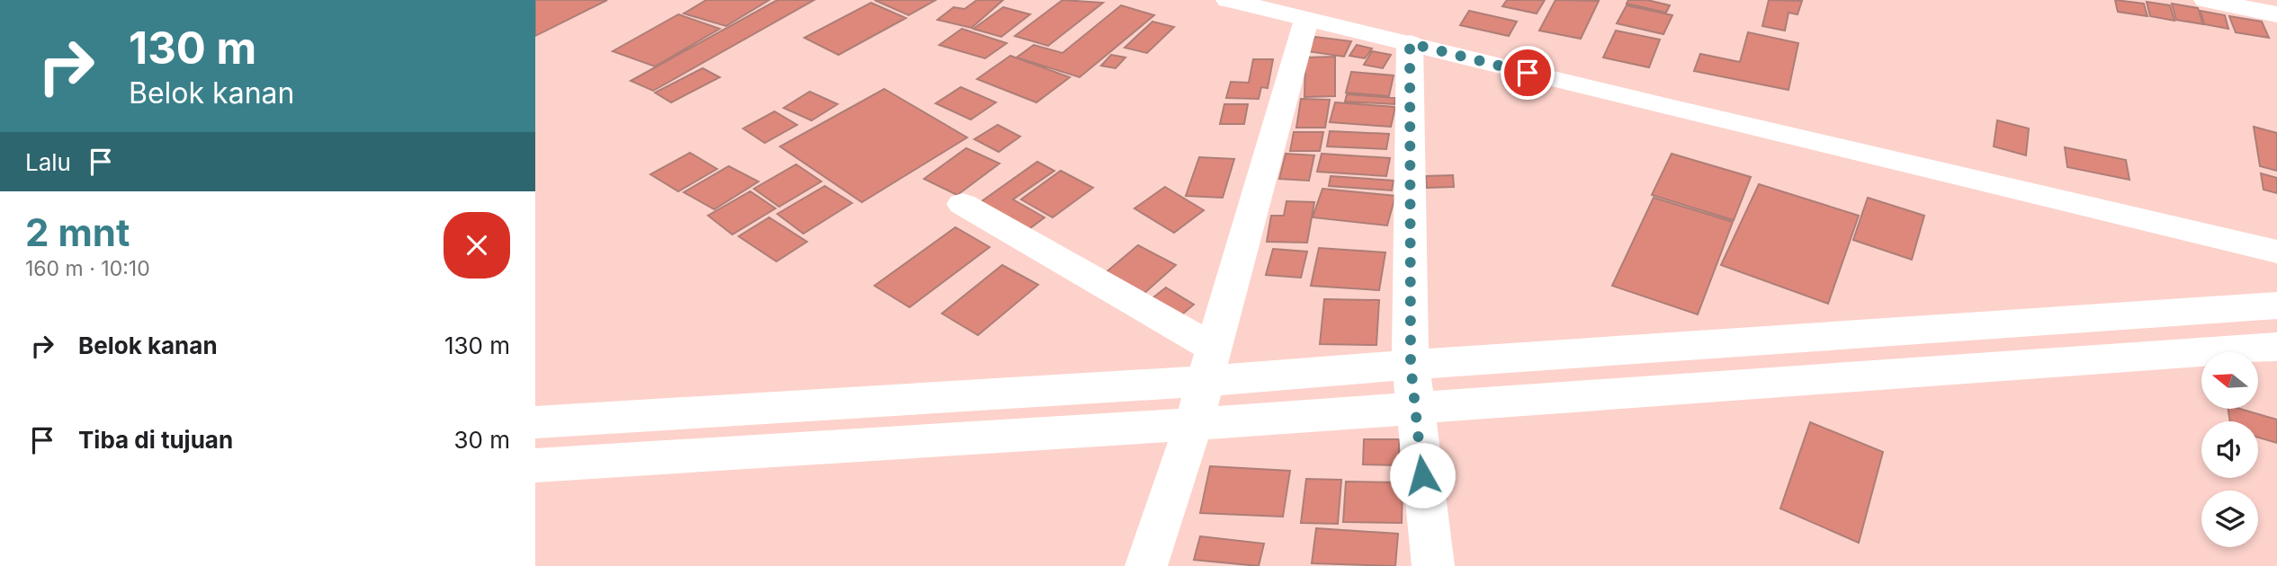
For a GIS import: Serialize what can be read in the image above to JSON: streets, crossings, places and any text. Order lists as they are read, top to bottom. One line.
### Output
{"north":"left","page":{"turn":["130 m","Belok kanan"],"then":"Lalu","heading":["2 mnt","160 m · 10:10"],"list":[{"name":"Belok kanan","value":"130 m"},{"name":"Tiba di tujuan","value":"30 m"}]}}
